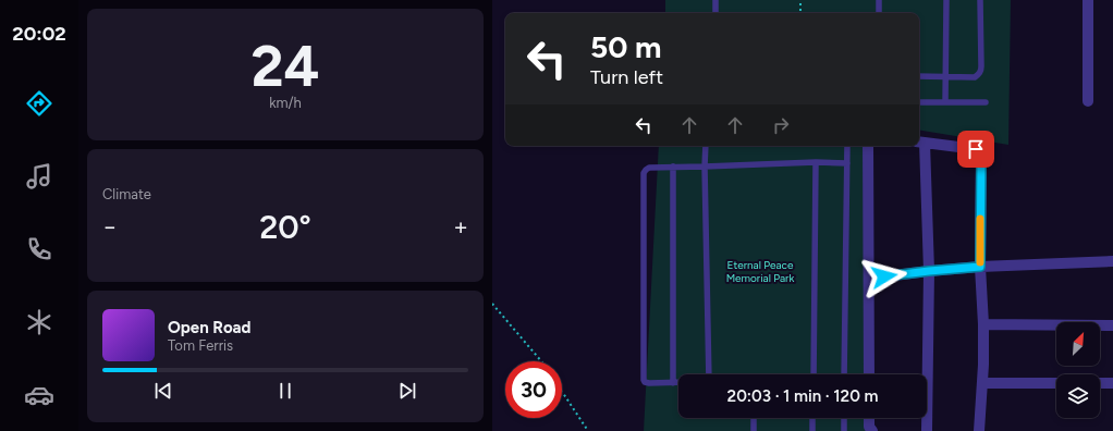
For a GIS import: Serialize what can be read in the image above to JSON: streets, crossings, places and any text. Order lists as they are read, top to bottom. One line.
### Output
{"parks":["Eternal Peace Memorial Park"],"north":"top right","page":{"tabs":"20:02","tile":[["24","km/h"],"Climate"],"turn":["50 m","Turn left"],"heat":["−","20°","+"],"song":["Open Road","Tom Ferris"],"limit":"30","trip":"20:03 · 1 min · 120 m"}}
